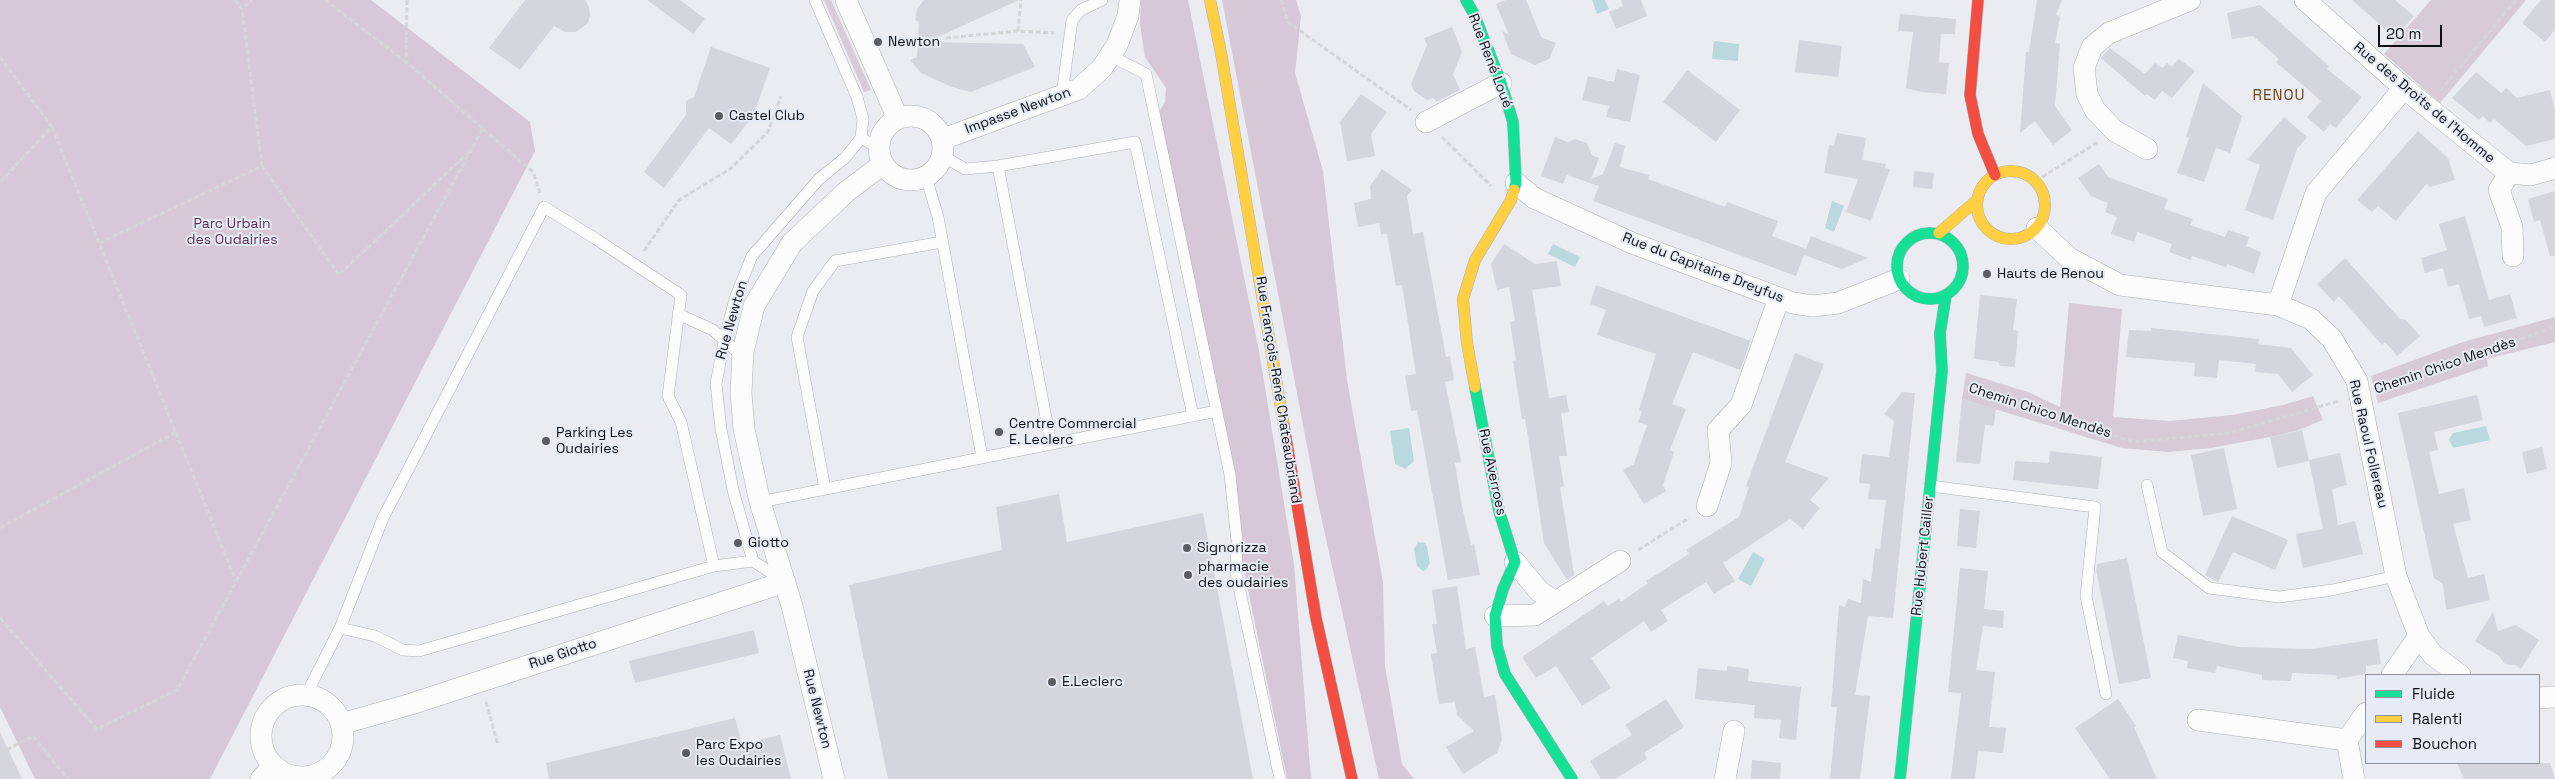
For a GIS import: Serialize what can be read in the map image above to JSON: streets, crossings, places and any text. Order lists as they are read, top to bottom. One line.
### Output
{"streets":{"street":["Rue René Loué","Rue des Droits de l'Homme","Impasse Newton","Rue du Capitaine Dreyfus","Rue Newton","Rue François-René Chateaubriand","Rue Raoul Follereau","Rue Averroes","Rue Hubert Cailler","Rue Giotto"],"path":["Chemin Chico Mendès"]},"crossings":[["Rue René Loué","Rue du Capitaine Dreyfus"],["Rue René Loué","Rue Averroes"],["Impasse Newton","Rue Newton"],["Rue du Capitaine Dreyfus","Rue Averroes"],["Rue du Capitaine Dreyfus","Rue Hubert Cailler"],["Rue Newton","Rue Giotto"],["Chemin Chico Mendès","Rue Raoul Follereau"]],"districts":["RENOU"],"parks":["Parc Urbain des Oudairies"],"places":["Newton","Castel Club","Hauts de Renou","Centre Commercial E. Leclerc","Parking Les Oudairies","Giotto","Signorizza","pharmacie des oudairies","E.Leclerc","Parc Expo les Oudairies"],"legend":["Fluide","Ralenti","Bouchon"],"scale_bar":"20 m"}
